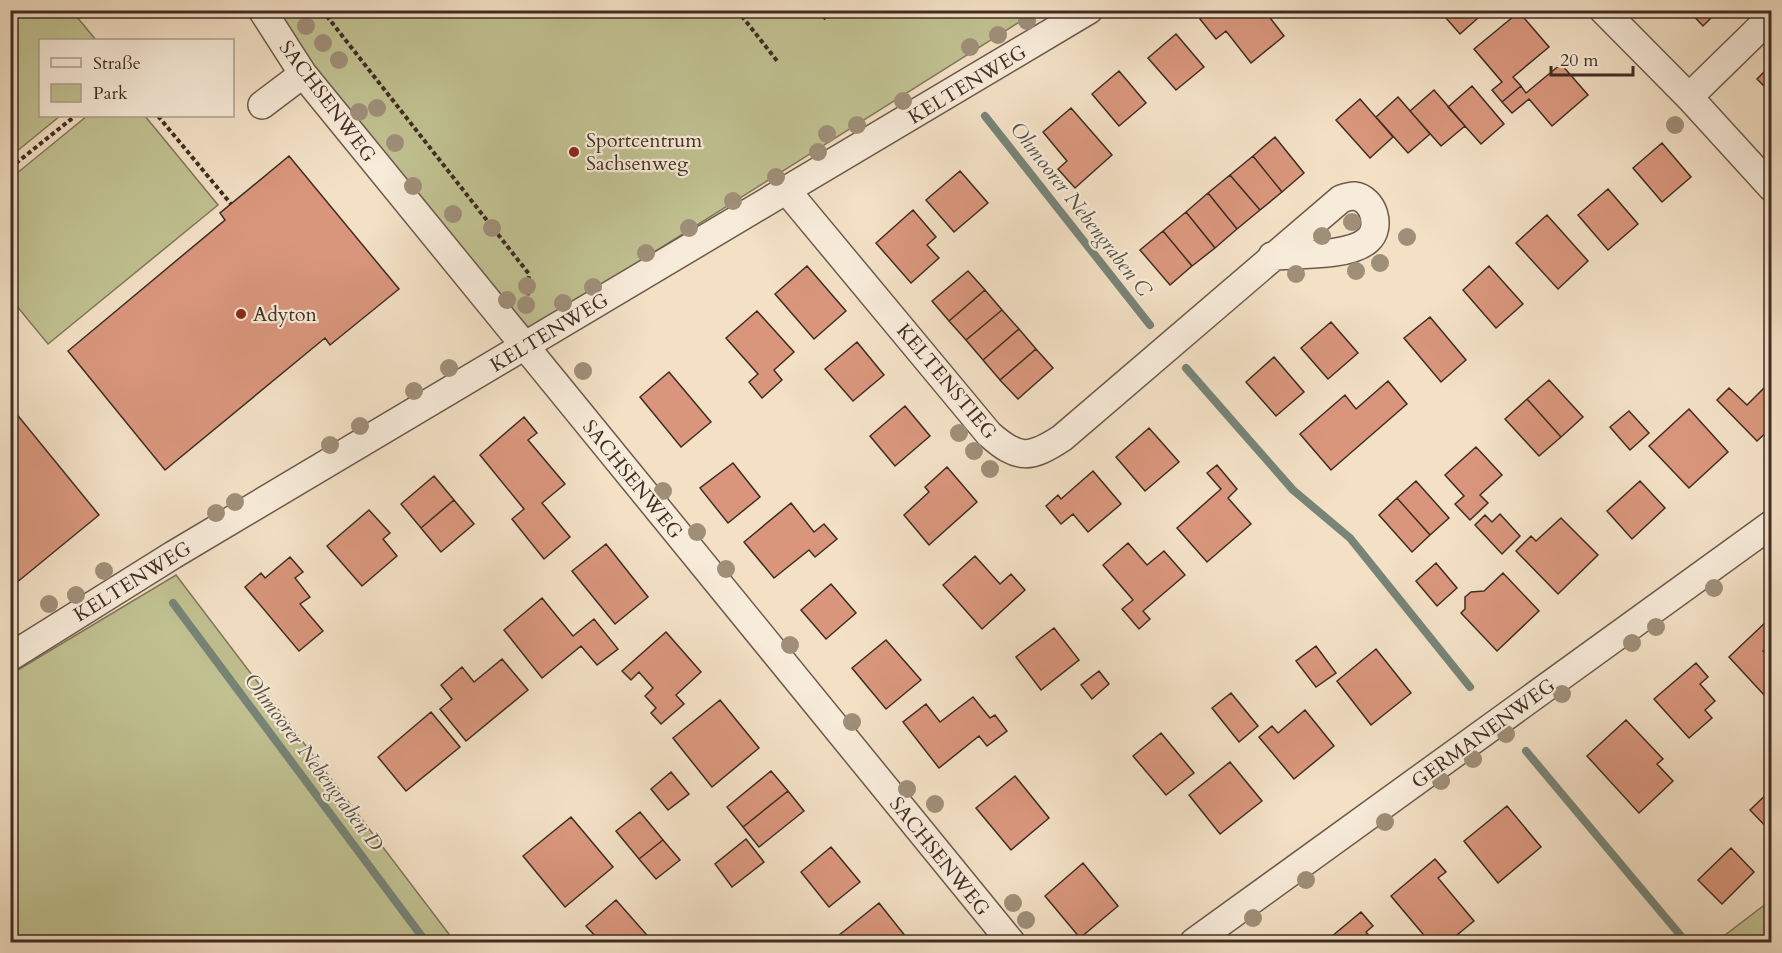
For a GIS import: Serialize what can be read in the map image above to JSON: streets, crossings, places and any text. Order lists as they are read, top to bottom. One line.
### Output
{"streets":{"street":["KELTENWEG","SACHSENWEG","KELTENSTIEG","GERMANENWEG"]},"crossings":[["KELTENWEG","SACHSENWEG"],["KELTENWEG","KELTENSTIEG"]],"water":["Ohmoorer Nebengraben C","Ohmoorer Nebengraben D"],"places":["Sportcentrum Sachsenweg","Adyton"],"legend":["Straße","Park"],"scale_bar":"20 m"}
